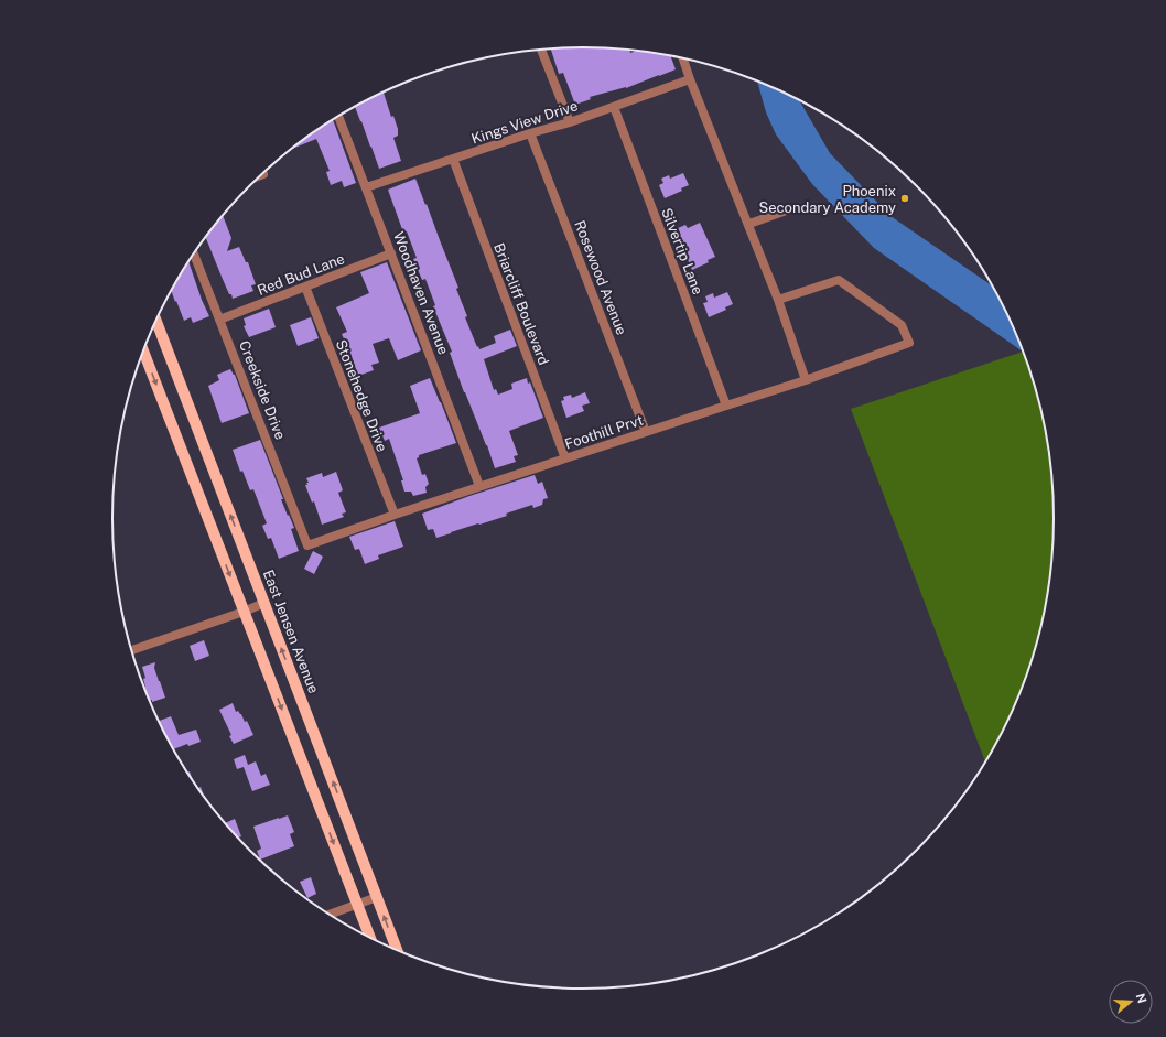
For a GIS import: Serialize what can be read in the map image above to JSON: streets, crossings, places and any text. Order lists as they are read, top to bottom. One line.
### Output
{"streets":{"main road":["East Jensen Avenue"],"street":["Kings View Drive","Silvertip Lane","Red Bud Lane","Rosewood Avenue","Woodhaven Avenue","Briarcliff Boulevard","Creekside Drive","Stonehedge Drive","Foothill Prvt"]},"crossings":[["Kings View Drive","Silvertip Lane"],["Kings View Drive","Rosewood Avenue"],["Kings View Drive","Woodhaven Avenue"],["Kings View Drive","Briarcliff Boulevard"],["Silvertip Lane","Foothill Prvt"],["Red Bud Lane","Woodhaven Avenue"],["Red Bud Lane","Creekside Drive"],["Red Bud Lane","Stonehedge Drive"],["Rosewood Avenue","Foothill Prvt"],["Woodhaven Avenue","Foothill Prvt"],["Briarcliff Boulevard","Foothill Prvt"],["Creekside Drive","Foothill Prvt"],["Stonehedge Drive","Foothill Prvt"]],"places":["Phoenix Secondary Academy"],"north":"right"}
